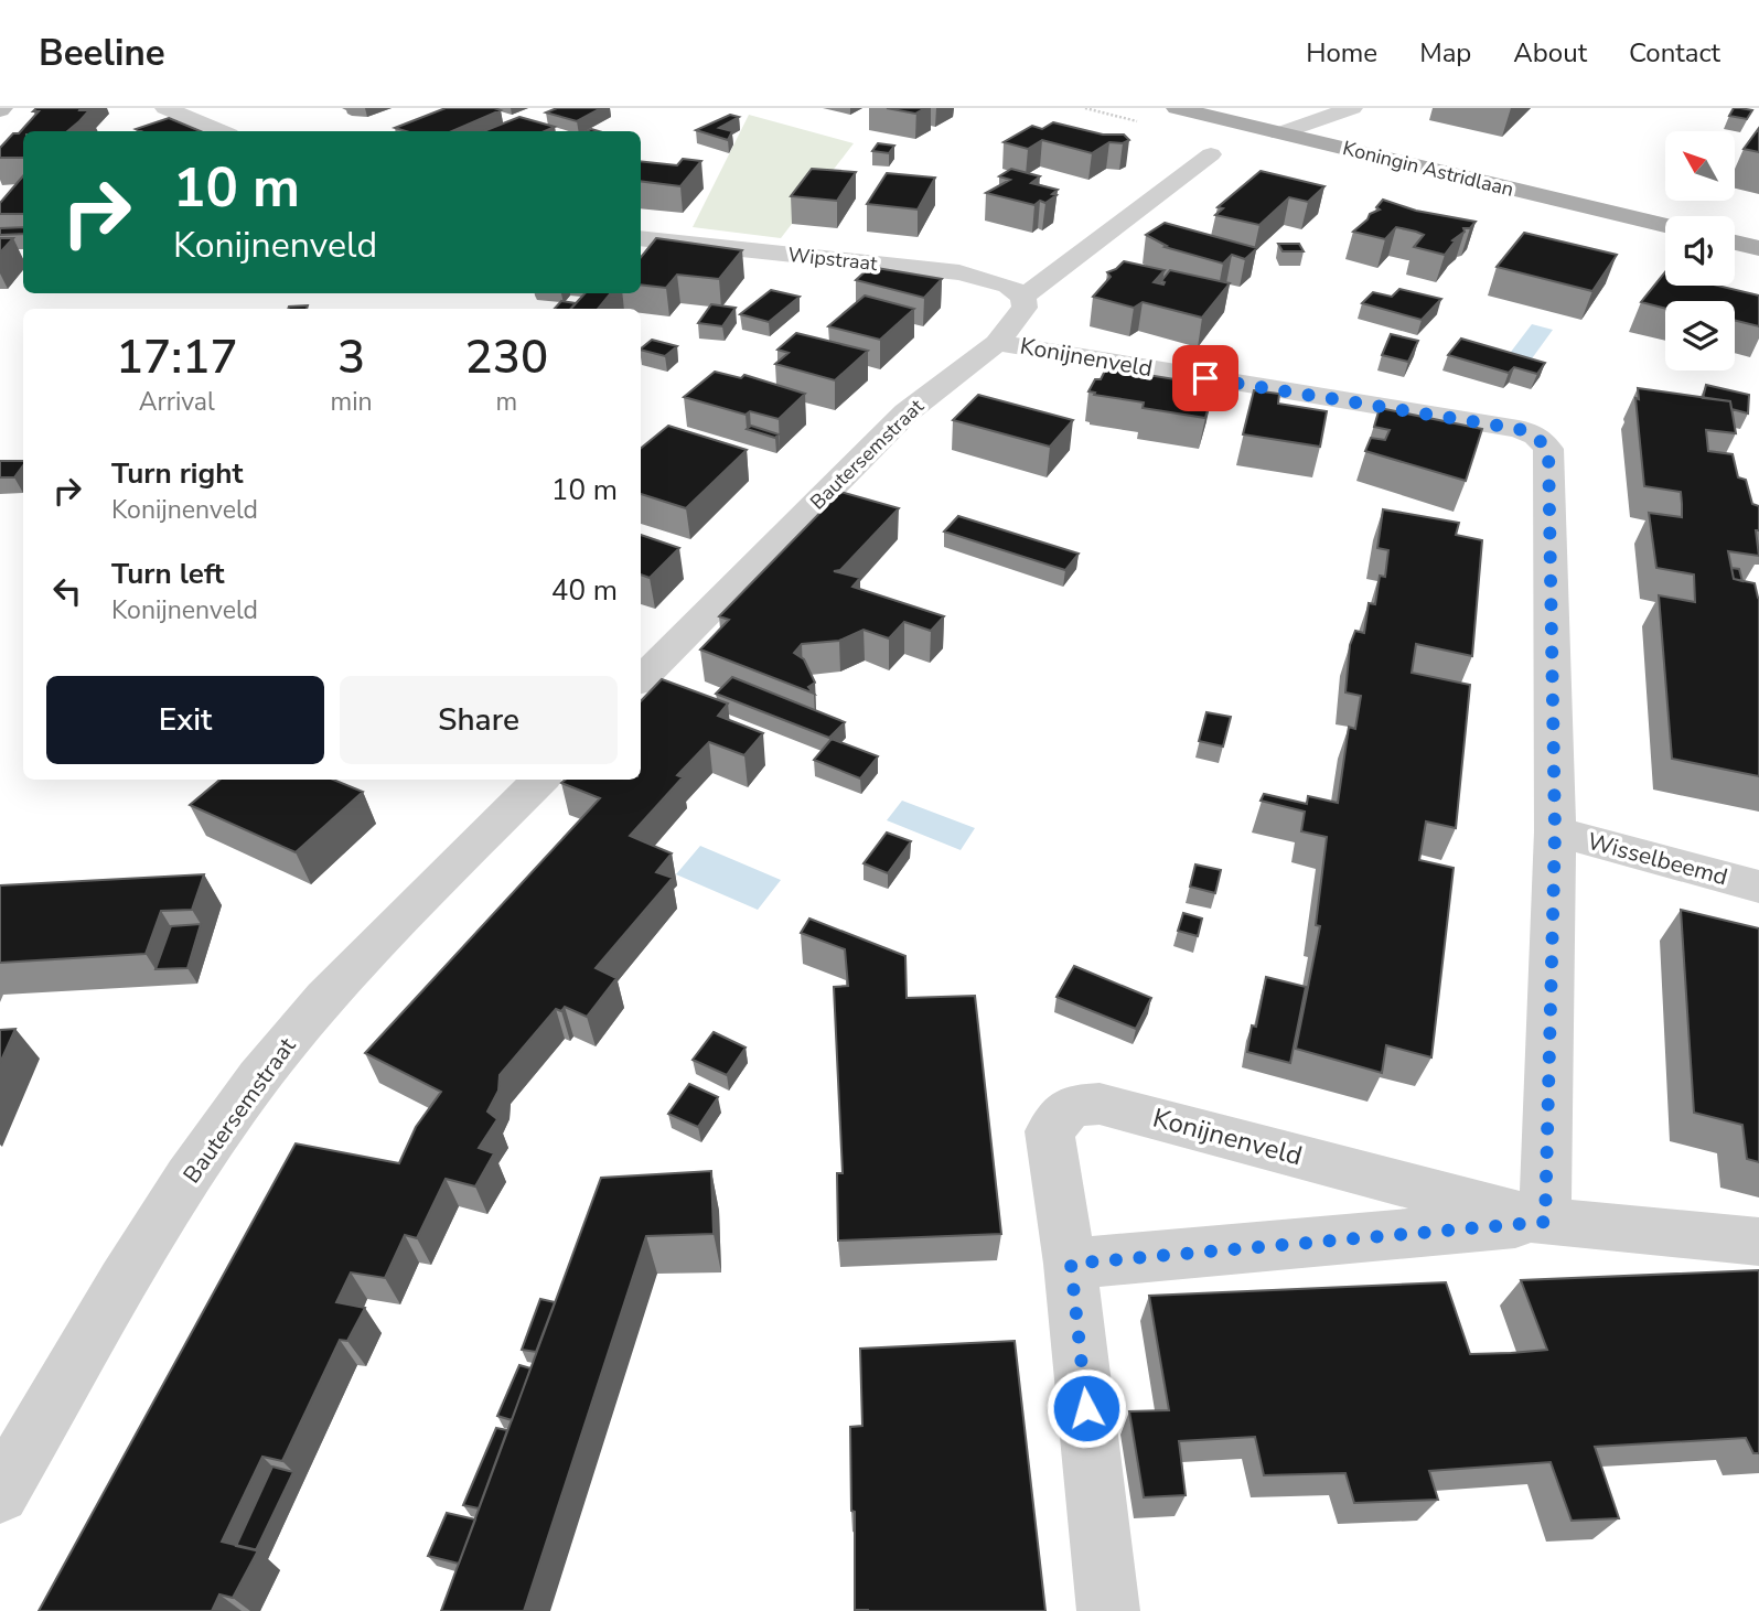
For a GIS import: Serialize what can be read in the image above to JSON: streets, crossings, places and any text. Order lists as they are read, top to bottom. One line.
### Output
{"streets":{"main road":["Koningin Astridlaan"],"street":["Wipstraat","Konijnenveld","Bautersemstraat","Wisselbeemd"]},"crossings":[["Wipstraat","Bautersemstraat"],["Konijnenveld","Bautersemstraat"],["Konijnenveld","Wisselbeemd"]],"north":"top left","page":{"header":"Beeline","nav":["Home","Map","About","Contact"],"turn":["10 m","Konijnenveld"],"eta":["17:17","Arrival","3","min","230","m"],"list":[{"name":"Turn right","note":"Konijnenveld","value":"10 m"},{"name":"Turn left","note":"Konijnenveld","value":"40 m"}],"buttons":["Exit","Share"]}}
